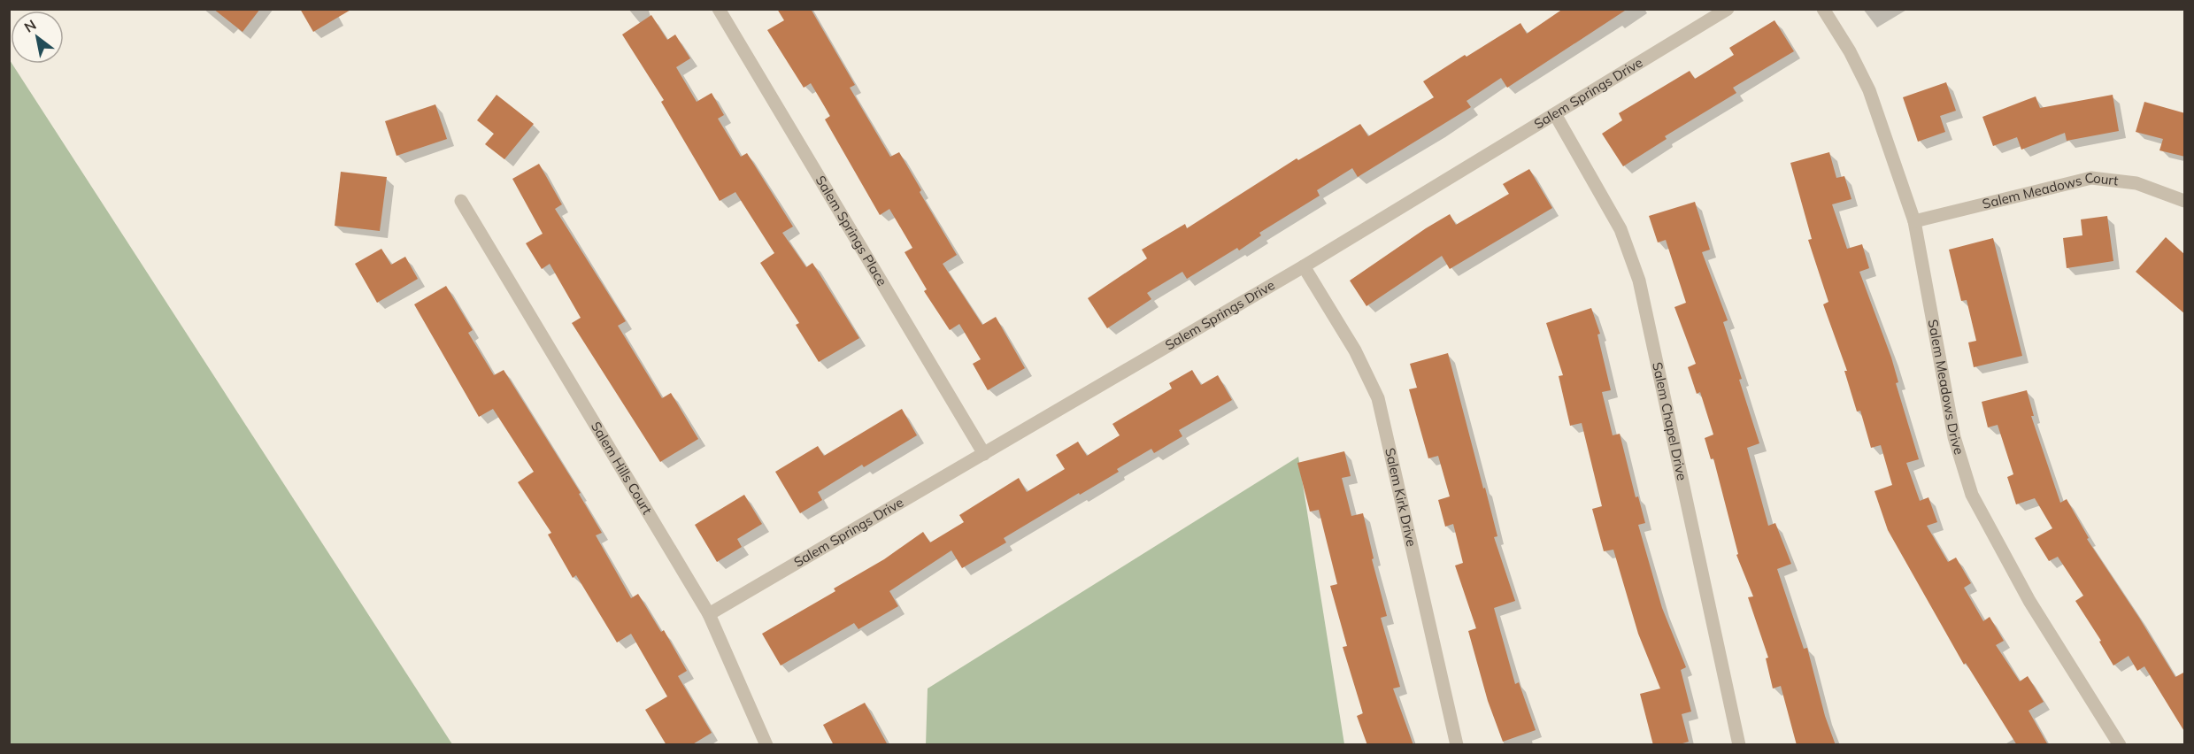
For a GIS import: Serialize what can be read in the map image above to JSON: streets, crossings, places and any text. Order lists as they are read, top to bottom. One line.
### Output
{"streets":{"street":["Salem Springs Drive","Salem Meadows Court","Salem Springs Place","Salem Meadows Drive","Salem Chapel Drive","Salem Hills Court","Salem Kirk Drive"]},"crossings":[["Salem Springs Drive","Salem Springs Place"],["Salem Springs Drive","Salem Chapel Drive"],["Salem Springs Drive","Salem Hills Court"],["Salem Springs Drive","Salem Kirk Drive"],["Salem Meadows Court","Salem Meadows Drive"]],"north":"top left"}
